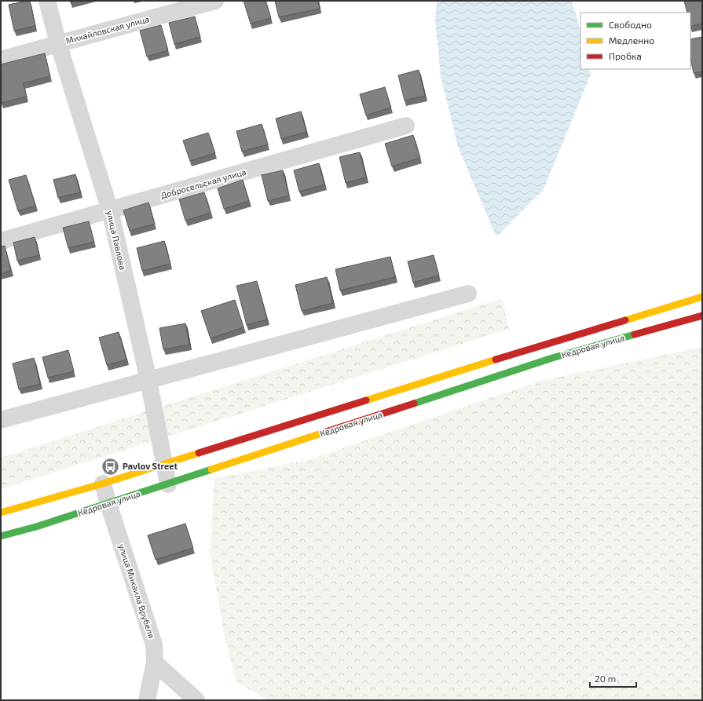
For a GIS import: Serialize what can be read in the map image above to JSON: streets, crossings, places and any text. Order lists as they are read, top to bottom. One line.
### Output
{"streets":{"main road":["Кедровая улица"],"street":["Михайловская улица","Добросельская улица","улица Павлова","улица Михаила Врубеля"]},"crossings":[["Михайловская улица","улица Павлова"],["Добросельская улица","улица Павлова"],["улица Павлова","Кедровая улица"],["Кедровая улица","улица Михаила Врубеля"]],"places":{"bus stop":["Pavlov Street"]},"legend":["Свободно","Медленно","Пробка"],"scale_bar":"20 m"}
